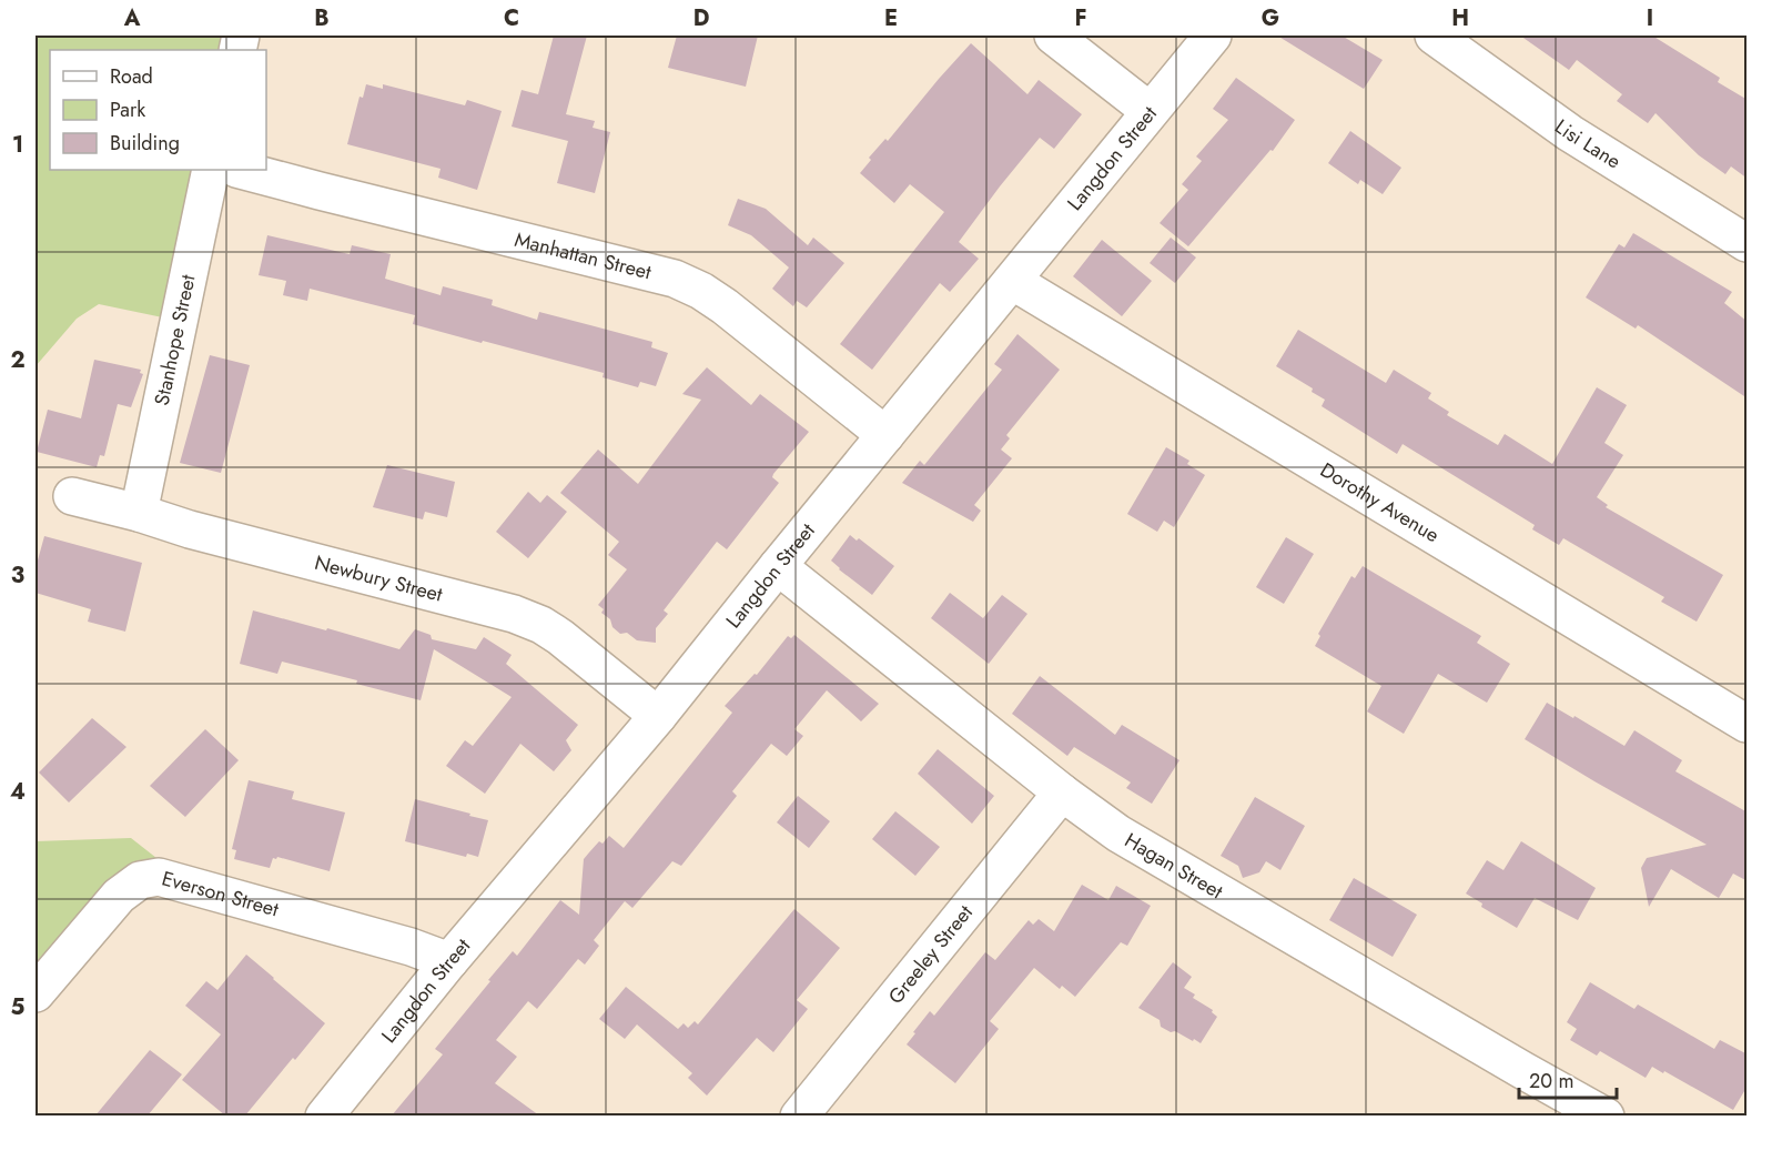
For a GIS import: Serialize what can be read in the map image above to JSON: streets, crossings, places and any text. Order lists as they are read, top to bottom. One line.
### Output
{"streets":{"street":["Lisi Lane","Langdon Street","Manhattan Street","Stanhope Street","Dorothy Avenue","Newbury Street","Hagan Street","Everson Street","Greeley Street"]},"crossings":[["Langdon Street","Manhattan Street"],["Langdon Street","Dorothy Avenue"],["Langdon Street","Newbury Street"],["Langdon Street","Hagan Street"],["Langdon Street","Everson Street"],["Stanhope Street","Newbury Street"],["Hagan Street","Greeley Street"]],"legend":["Road","Park","Building"],"scale_bar":"20 m","grid":{"columns":["A","B","C","D","E","F","G","H","I"],"rows":["1","2","3","4","5"]}}
